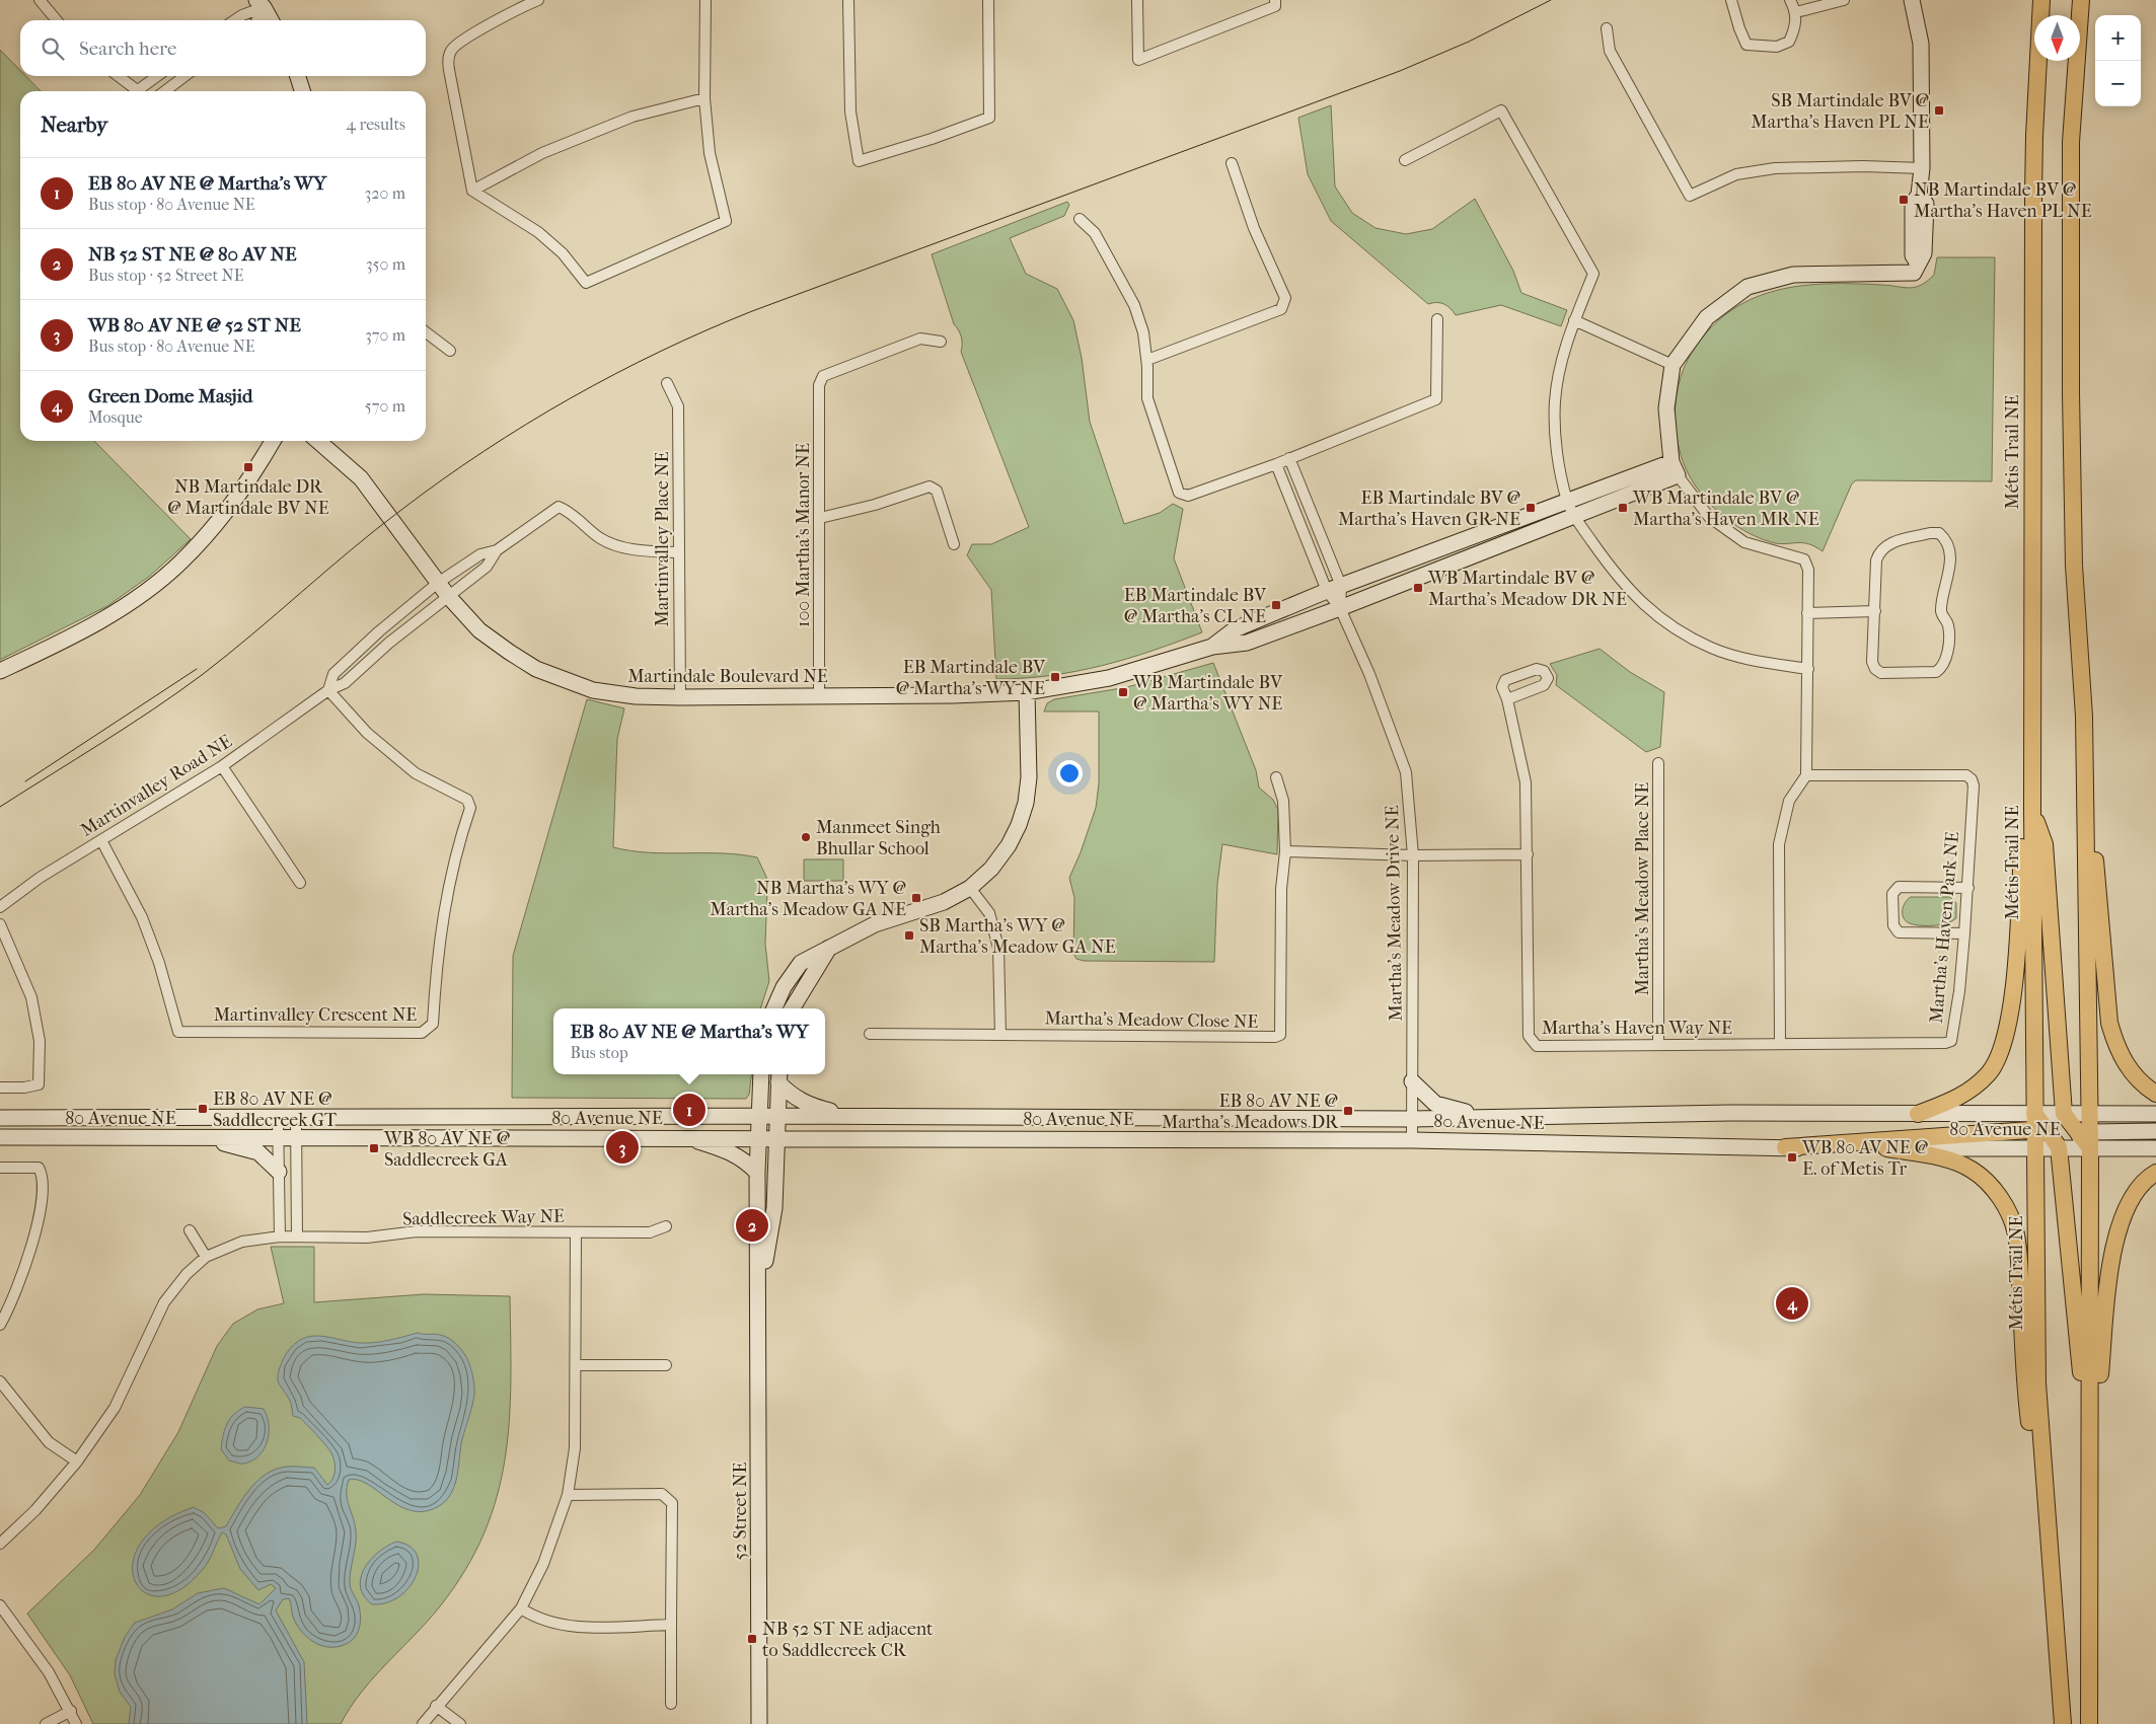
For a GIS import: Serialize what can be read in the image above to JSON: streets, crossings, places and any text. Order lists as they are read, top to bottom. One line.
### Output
{"streets":{"main road":["Métis Trail NE"],"street":["100 Martha's Manor NE","Martinvalley Place NE","Martindale Boulevard NE","Martinvalley Road NE","Martha's Meadow Place NE","Martha's Meadow Drive NE","Martha's Haven Park NE","Martinvalley Crescent NE","Martha's Meadow Close NE","Martha's Haven Way NE","80 Avenue NE","Saddlecreek Way NE","52 Street NE"]},"crossings":[["Métis Trail NE","80 Avenue NE"],["100 Martha's Manor NE","Martindale Boulevard NE"],["Martinvalley Place NE","Martindale Boulevard NE"],["Martindale Boulevard NE","Martinvalley Road NE"],["Martindale Boulevard NE","Martha's Meadow Drive NE"],["Martinvalley Road NE","Martinvalley Crescent NE"],["Martha's Meadow Place NE","Martha's Haven Way NE"],["Martha's Meadow Drive NE","80 Avenue NE"],["Martha's Haven Park NE","Martha's Haven Way NE"],["80 Avenue NE","52 Street NE"]],"places":{"transit":["SB Martindale BV @ Martha's Haven PL NE","NB Martindale BV @ Martha's Haven PL NE","NB Martindale DR @ Martindale BV NE","EB Martindale BV @ Martha's Haven GR NE","WB Martindale BV @ Martha's Haven MR NE","WB Martindale BV @ Martha's Meadow DR NE","EB Martindale BV @ Martha's CL NE","EB Martindale BV @ Martha's WY NE","WB Martindale BV @ Martha's WY NE","NB Martha's WY @ Martha's Meadow GA NE","SB Martha's WY @ Martha's Meadow GA NE","EB 80 AV NE @ Saddlecreek GT","EB 80 AV NE @ Martha's Meadows DR","WB 80 AV NE @ Saddlecreek GA","WB 80 AV NE @ E. of Metis Tr","NB 52 ST NE adjacent to Saddlecreek CR"],"other":["Manmeet Singh Bhullar School"]},"north":"bottom","page":{"map_buttons":["+","−"],"search":"Search here","heading":["Nearby","4 results"],"list":[{"mark":"1","name":"EB 80 AV NE @ Martha's WY","note":"Bus stop · 80 Avenue NE","value":"320 m"},{"mark":"2","name":"NB 52 ST NE @ 80 AV NE","note":"Bus stop · 52 Street NE","value":"350 m"},{"mark":"3","name":"WB 80 AV NE @ 52 ST NE","note":"Bus stop · 80 Avenue NE","value":"370 m"},{"mark":"4","name":"Green Dome Masjid","note":"Mosque","value":"570 m"}],"popup":["EB 80 AV NE @ Martha's WY","Bus stop"],"pins":["1","3","2","4"]}}
